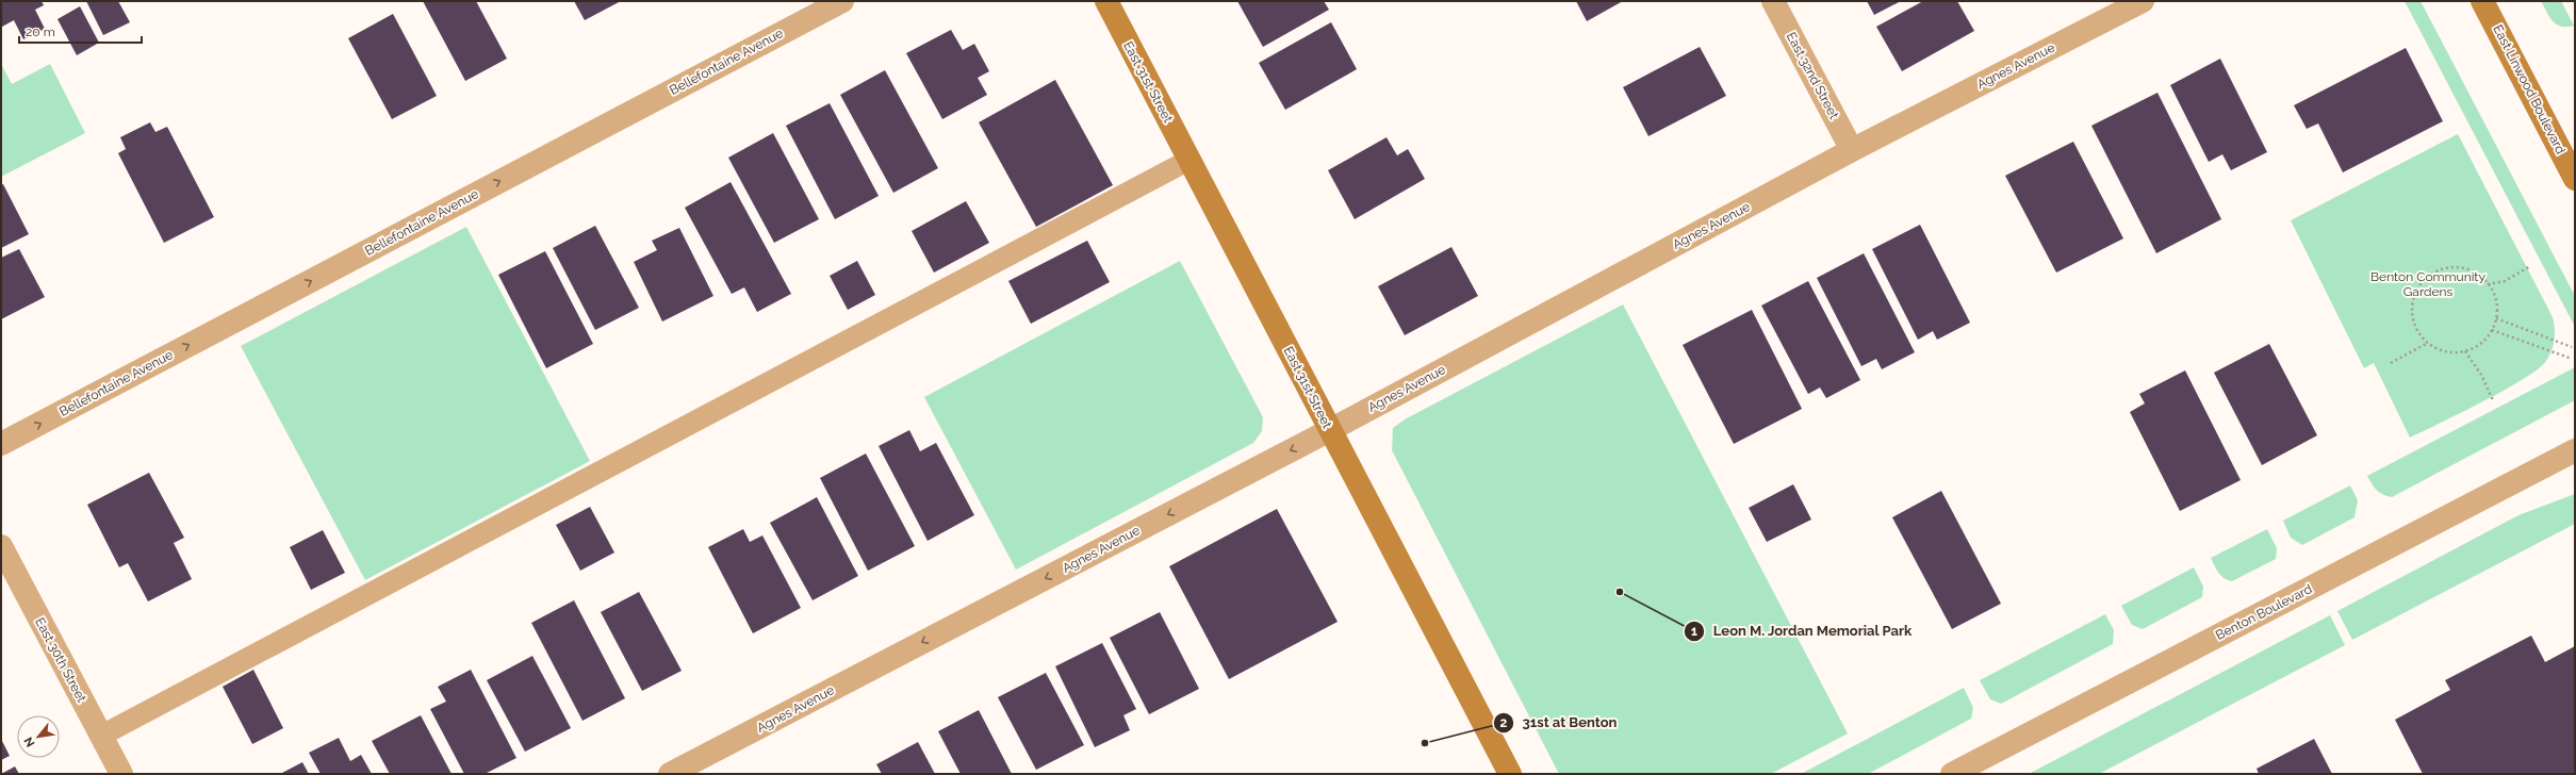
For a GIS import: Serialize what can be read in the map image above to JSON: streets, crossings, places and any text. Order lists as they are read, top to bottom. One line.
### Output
{"streets":{"main road":["East 31st Street","East Linwood Boulevard"],"street":["Bellefontaine Avenue","Agnes Avenue","East 32nd Street","Benton Boulevard","East 30th Street"]},"crossings":[["Agnes Avenue","East 32nd Street"],["Agnes Avenue","East 31st Street"]],"one_way":["Bellefontaine Avenue","Agnes Avenue"],"parks":["Benton Community Gardens"],"places":["Leon M. Jordan Memorial Park","31st at Benton"],"scale_bar":"20 m","north":"bottom left"}
